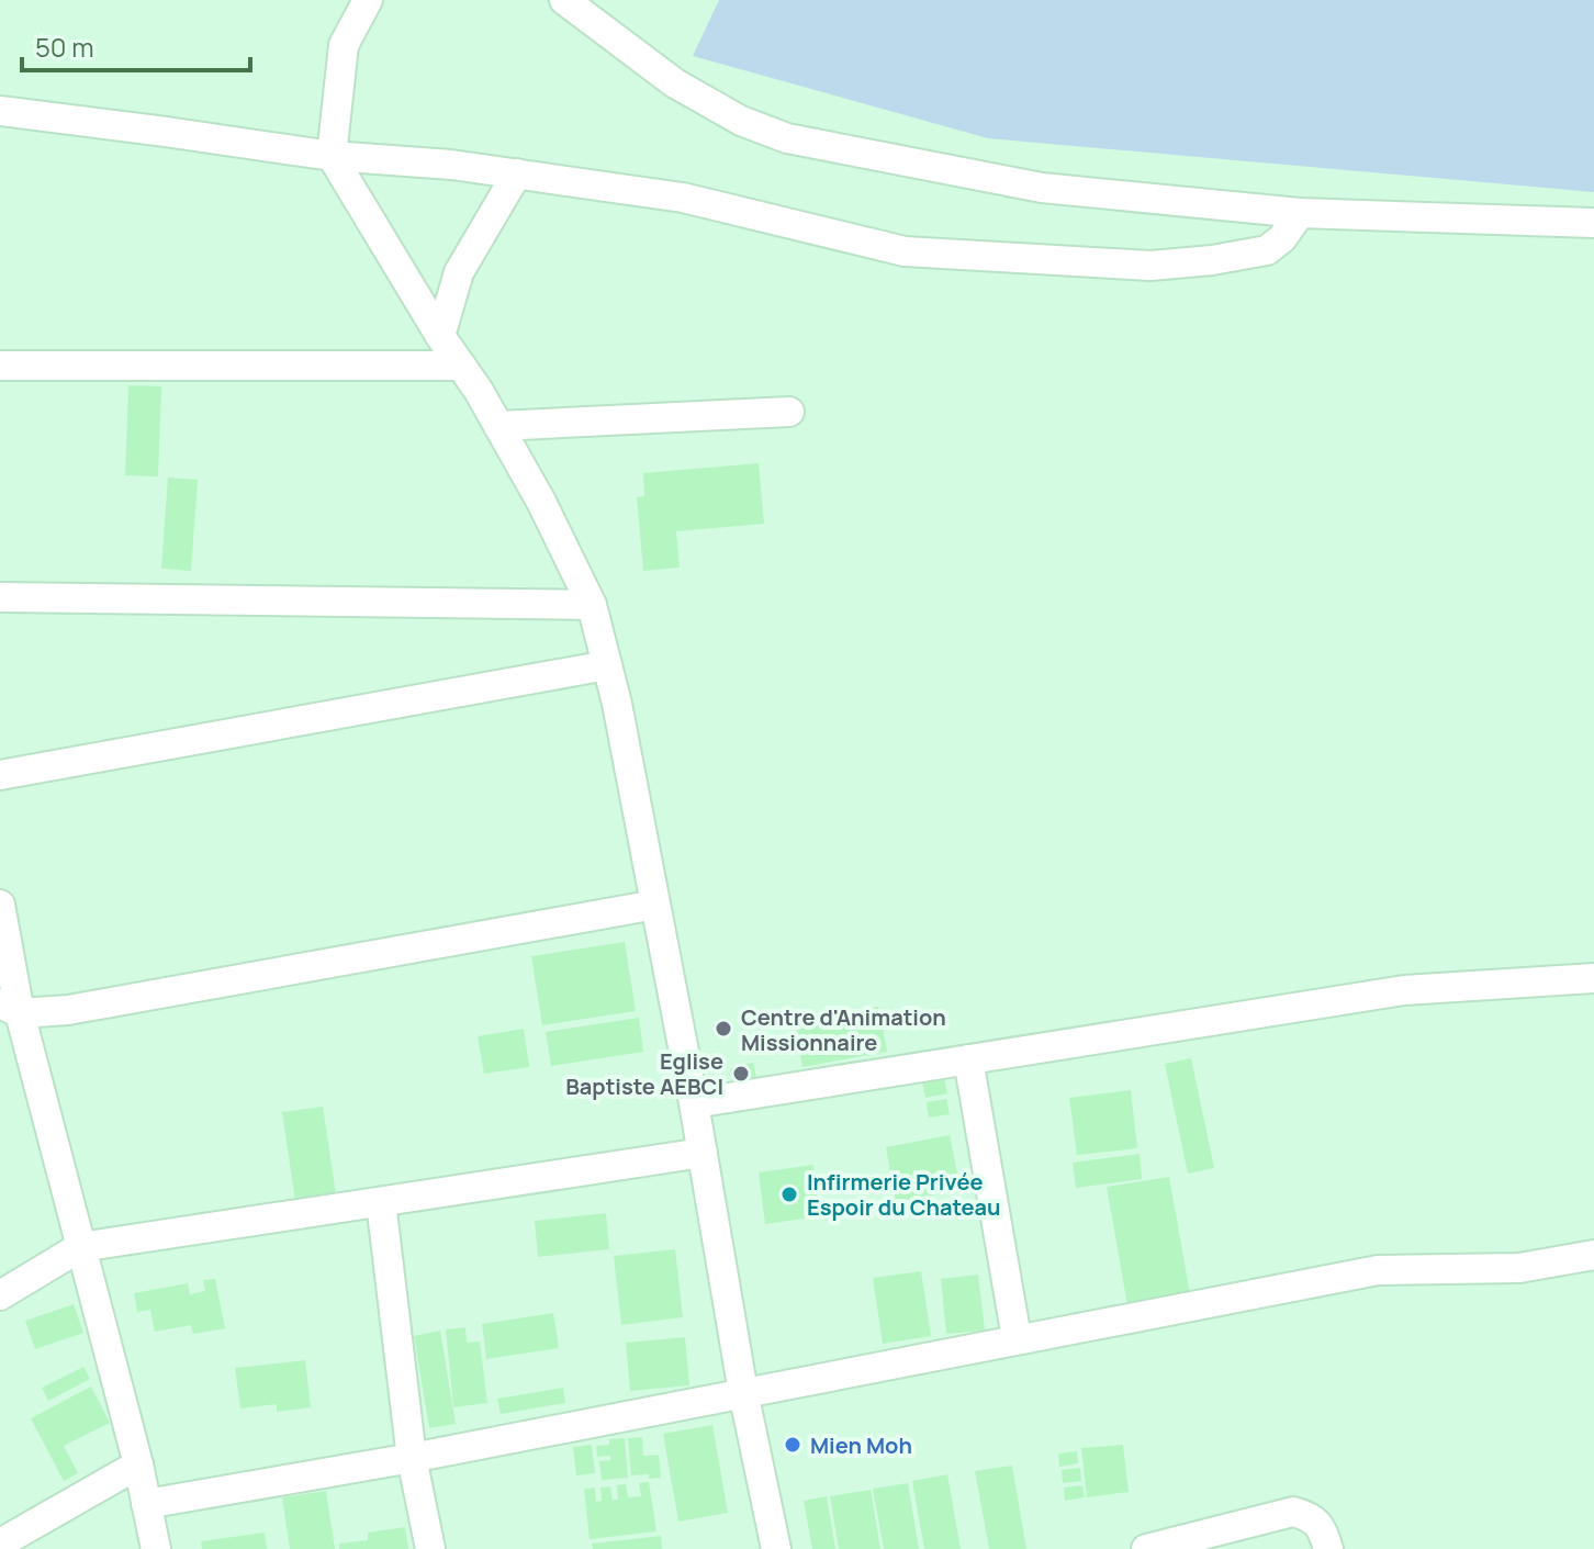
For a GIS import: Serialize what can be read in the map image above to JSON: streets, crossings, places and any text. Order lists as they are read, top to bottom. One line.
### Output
{"places":["Centre d'Animation Missionnaire","Eglise Baptiste AEBCI","Infirmerie Privée Espoir du Chateau","Mien Moh"],"scale_bar":"50 m"}
